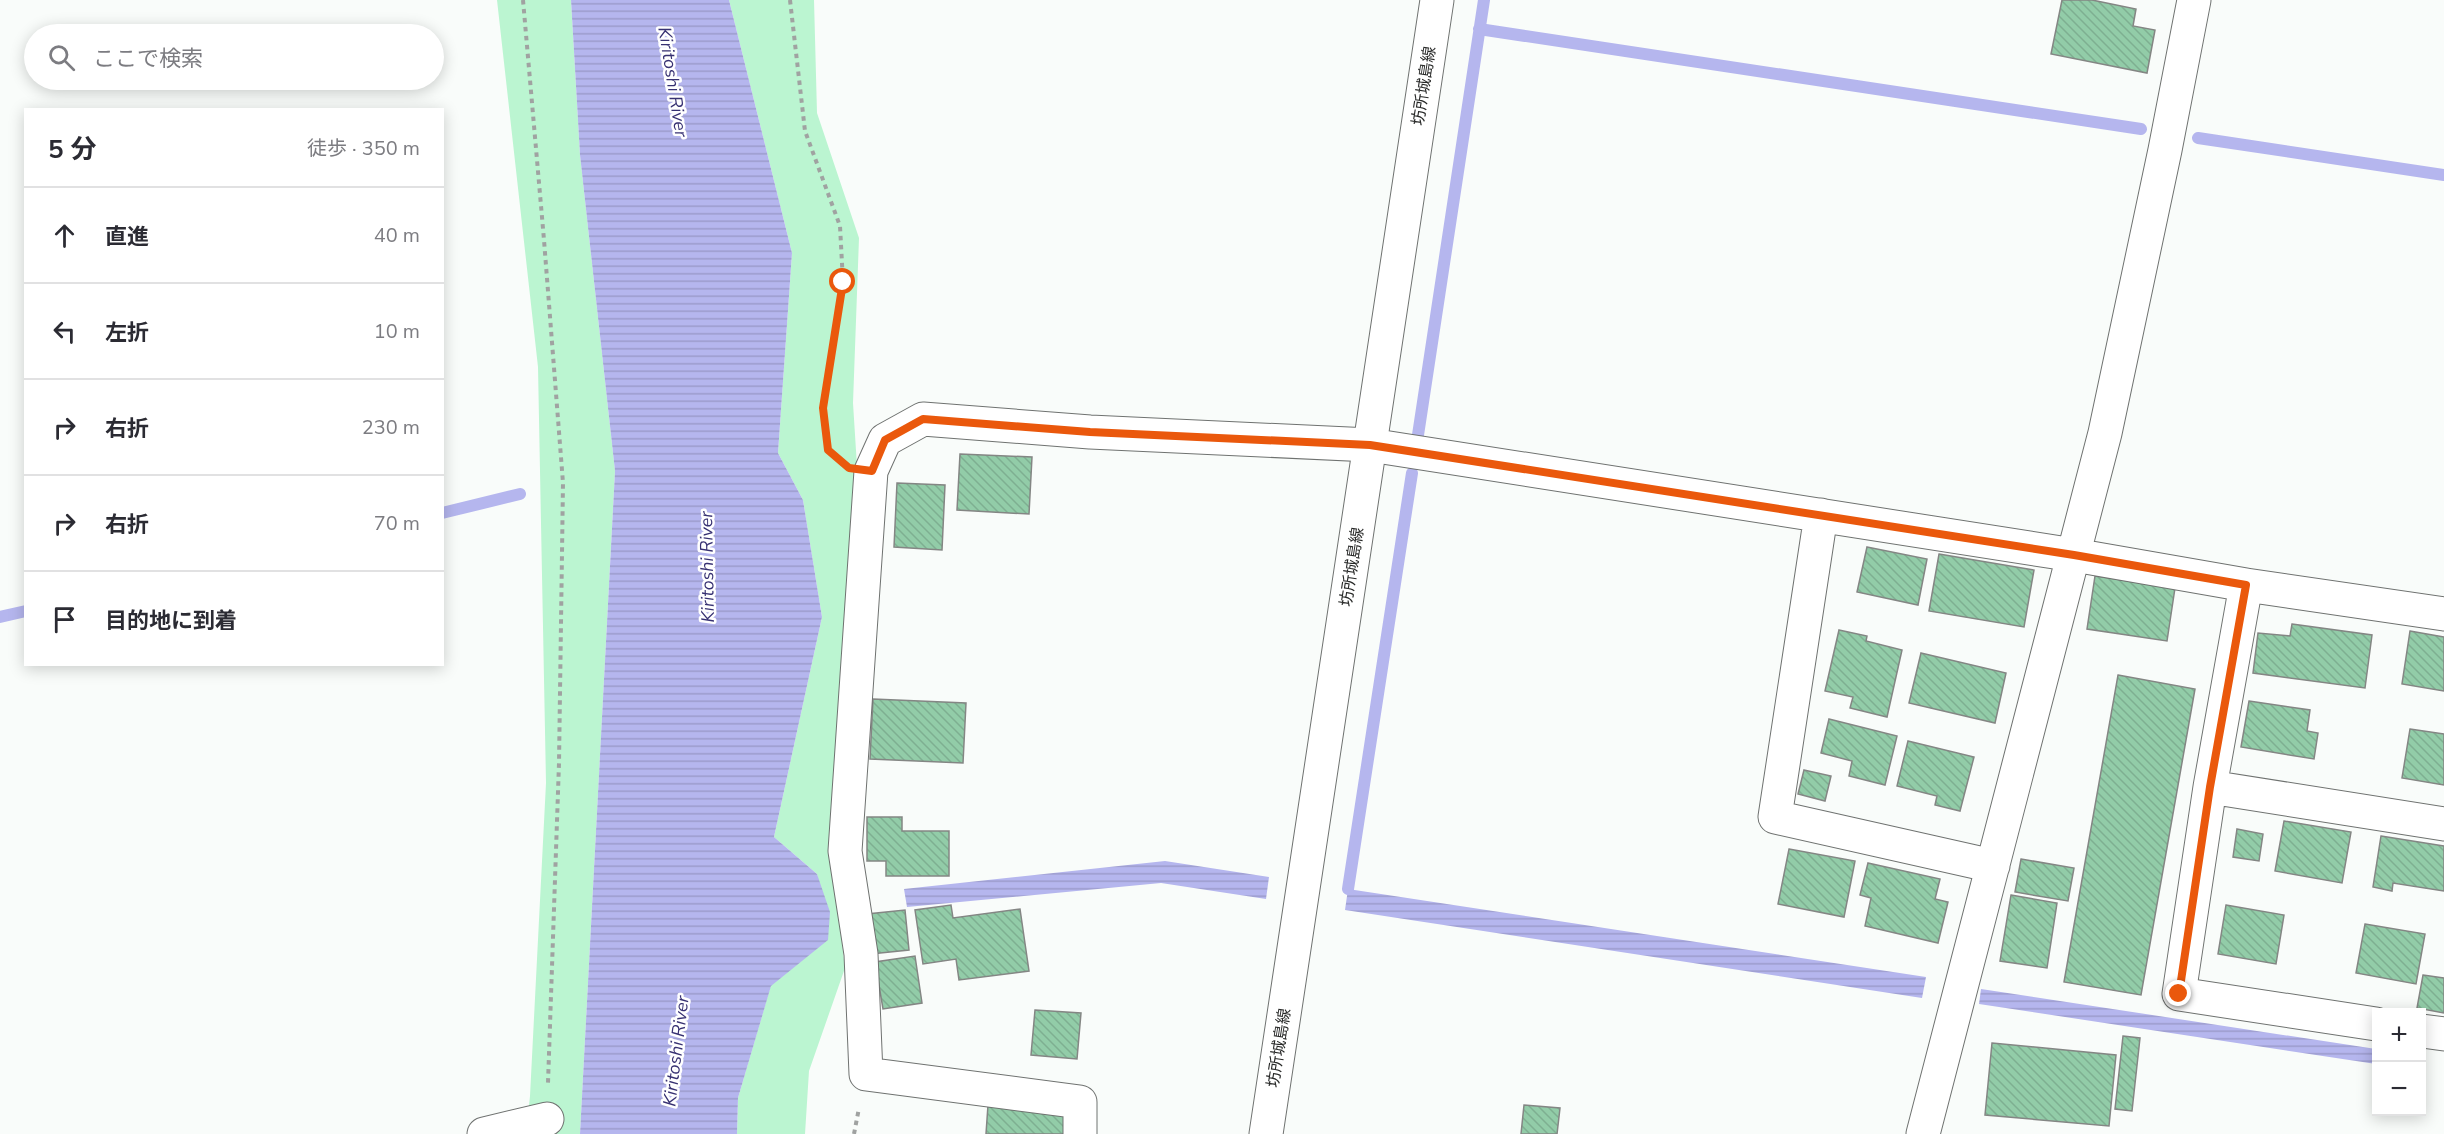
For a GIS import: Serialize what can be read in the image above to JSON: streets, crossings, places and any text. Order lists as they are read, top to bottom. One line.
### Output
{"streets":{"street":["坊所城島線"]},"water":["Kiritoshi River"],"page":{"search":"ここで検索","heading":["5 分","徒歩 · 350 m"],"list":[["直進","40 m"],["左折","10 m"],["右折","230 m"],["右折","70 m"],"目的地に到着"],"map_buttons":["+","−"]}}
